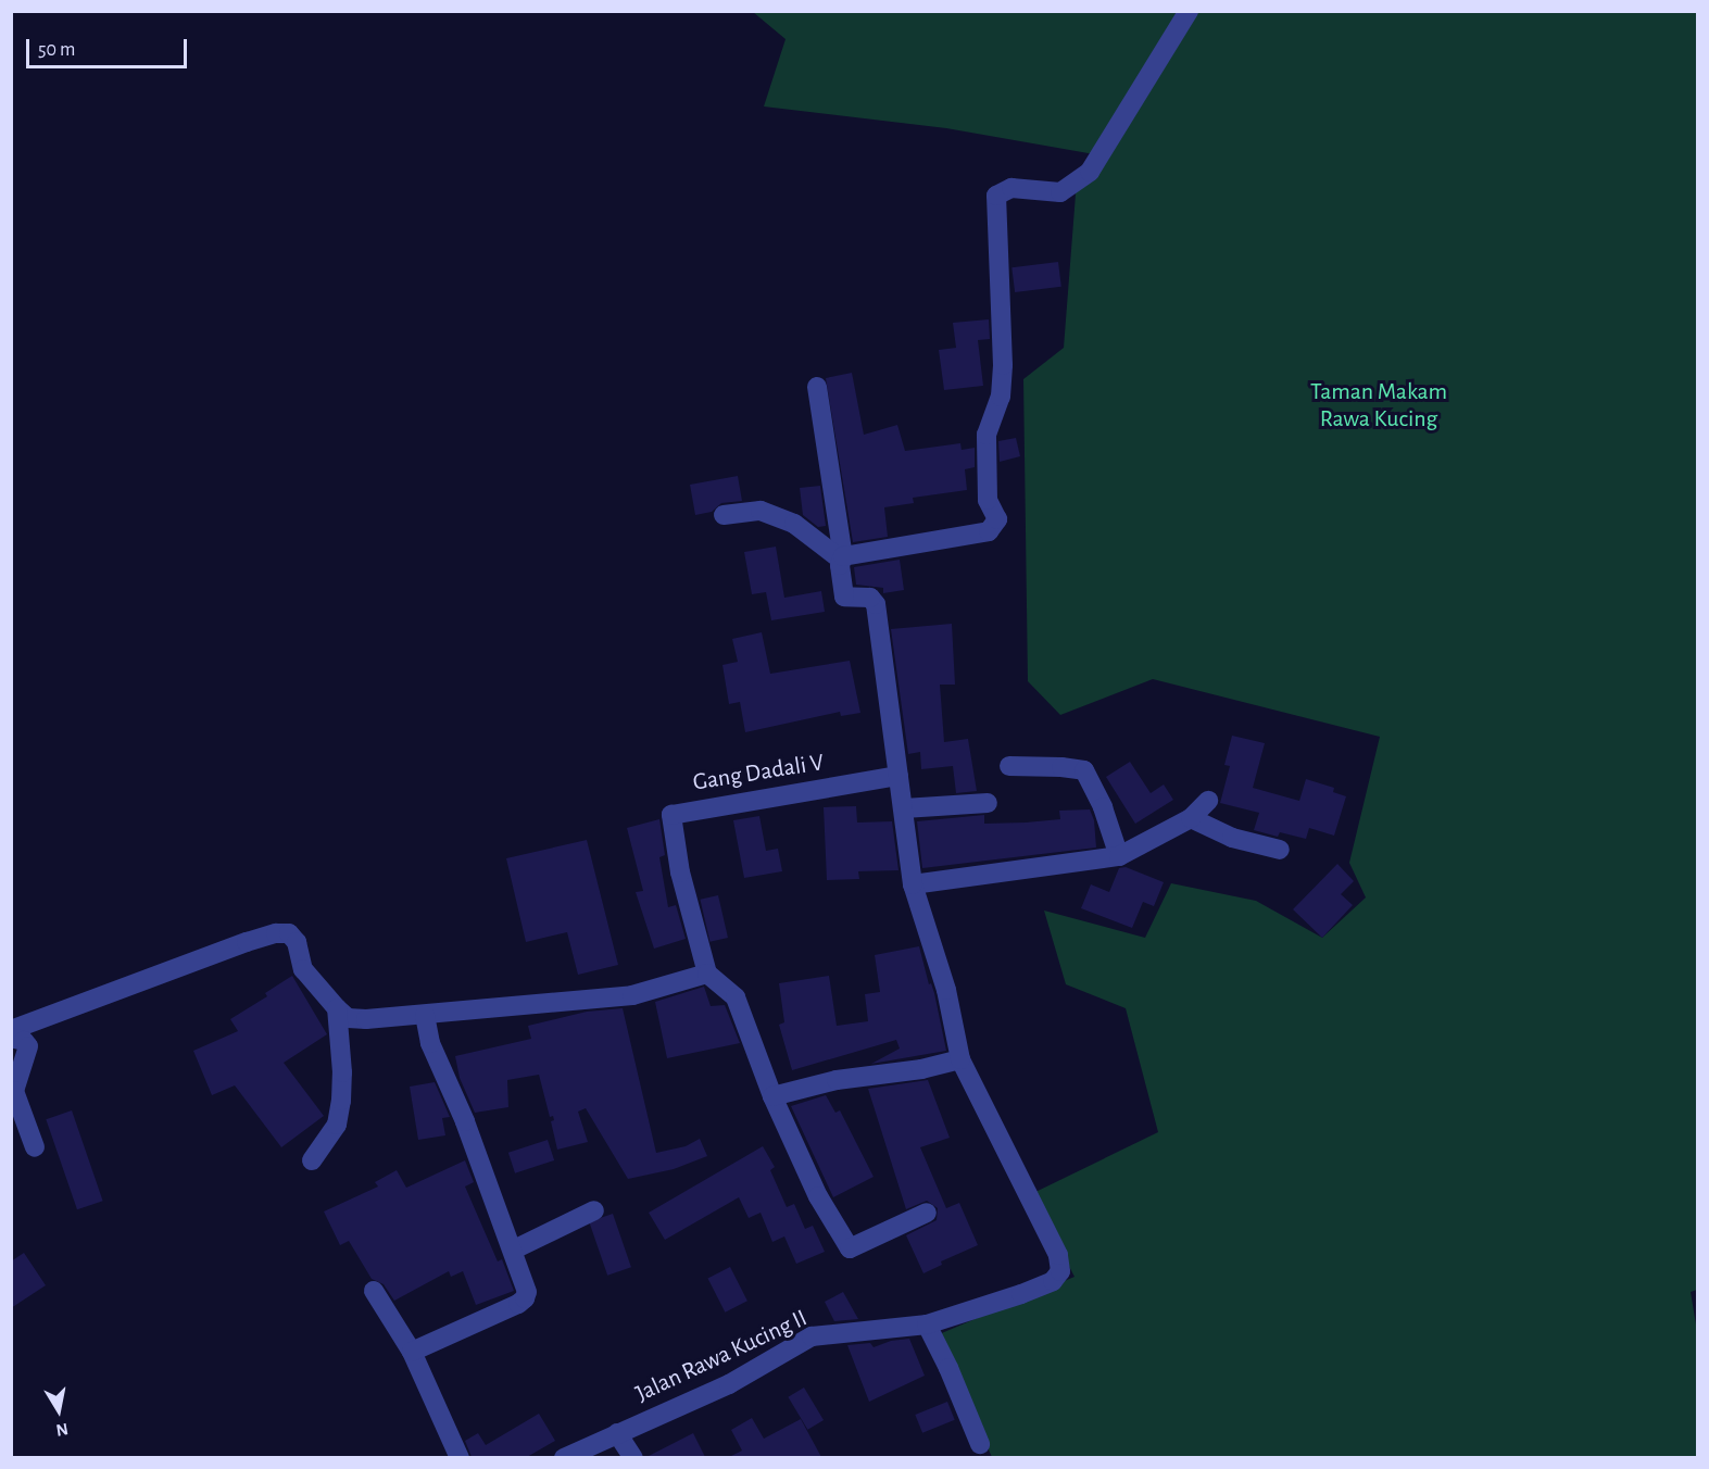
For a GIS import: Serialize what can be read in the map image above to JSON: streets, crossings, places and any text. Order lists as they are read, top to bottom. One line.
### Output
{"streets":{"street":["Gang Dadali V","Jalan Rawa Kucing II"]},"crossings":[["Gang Dadali V","Jalan Rawa Kucing II"]],"parks":["Taman Makam Rawa Kucing"],"scale_bar":"50 m","north":"bottom"}
